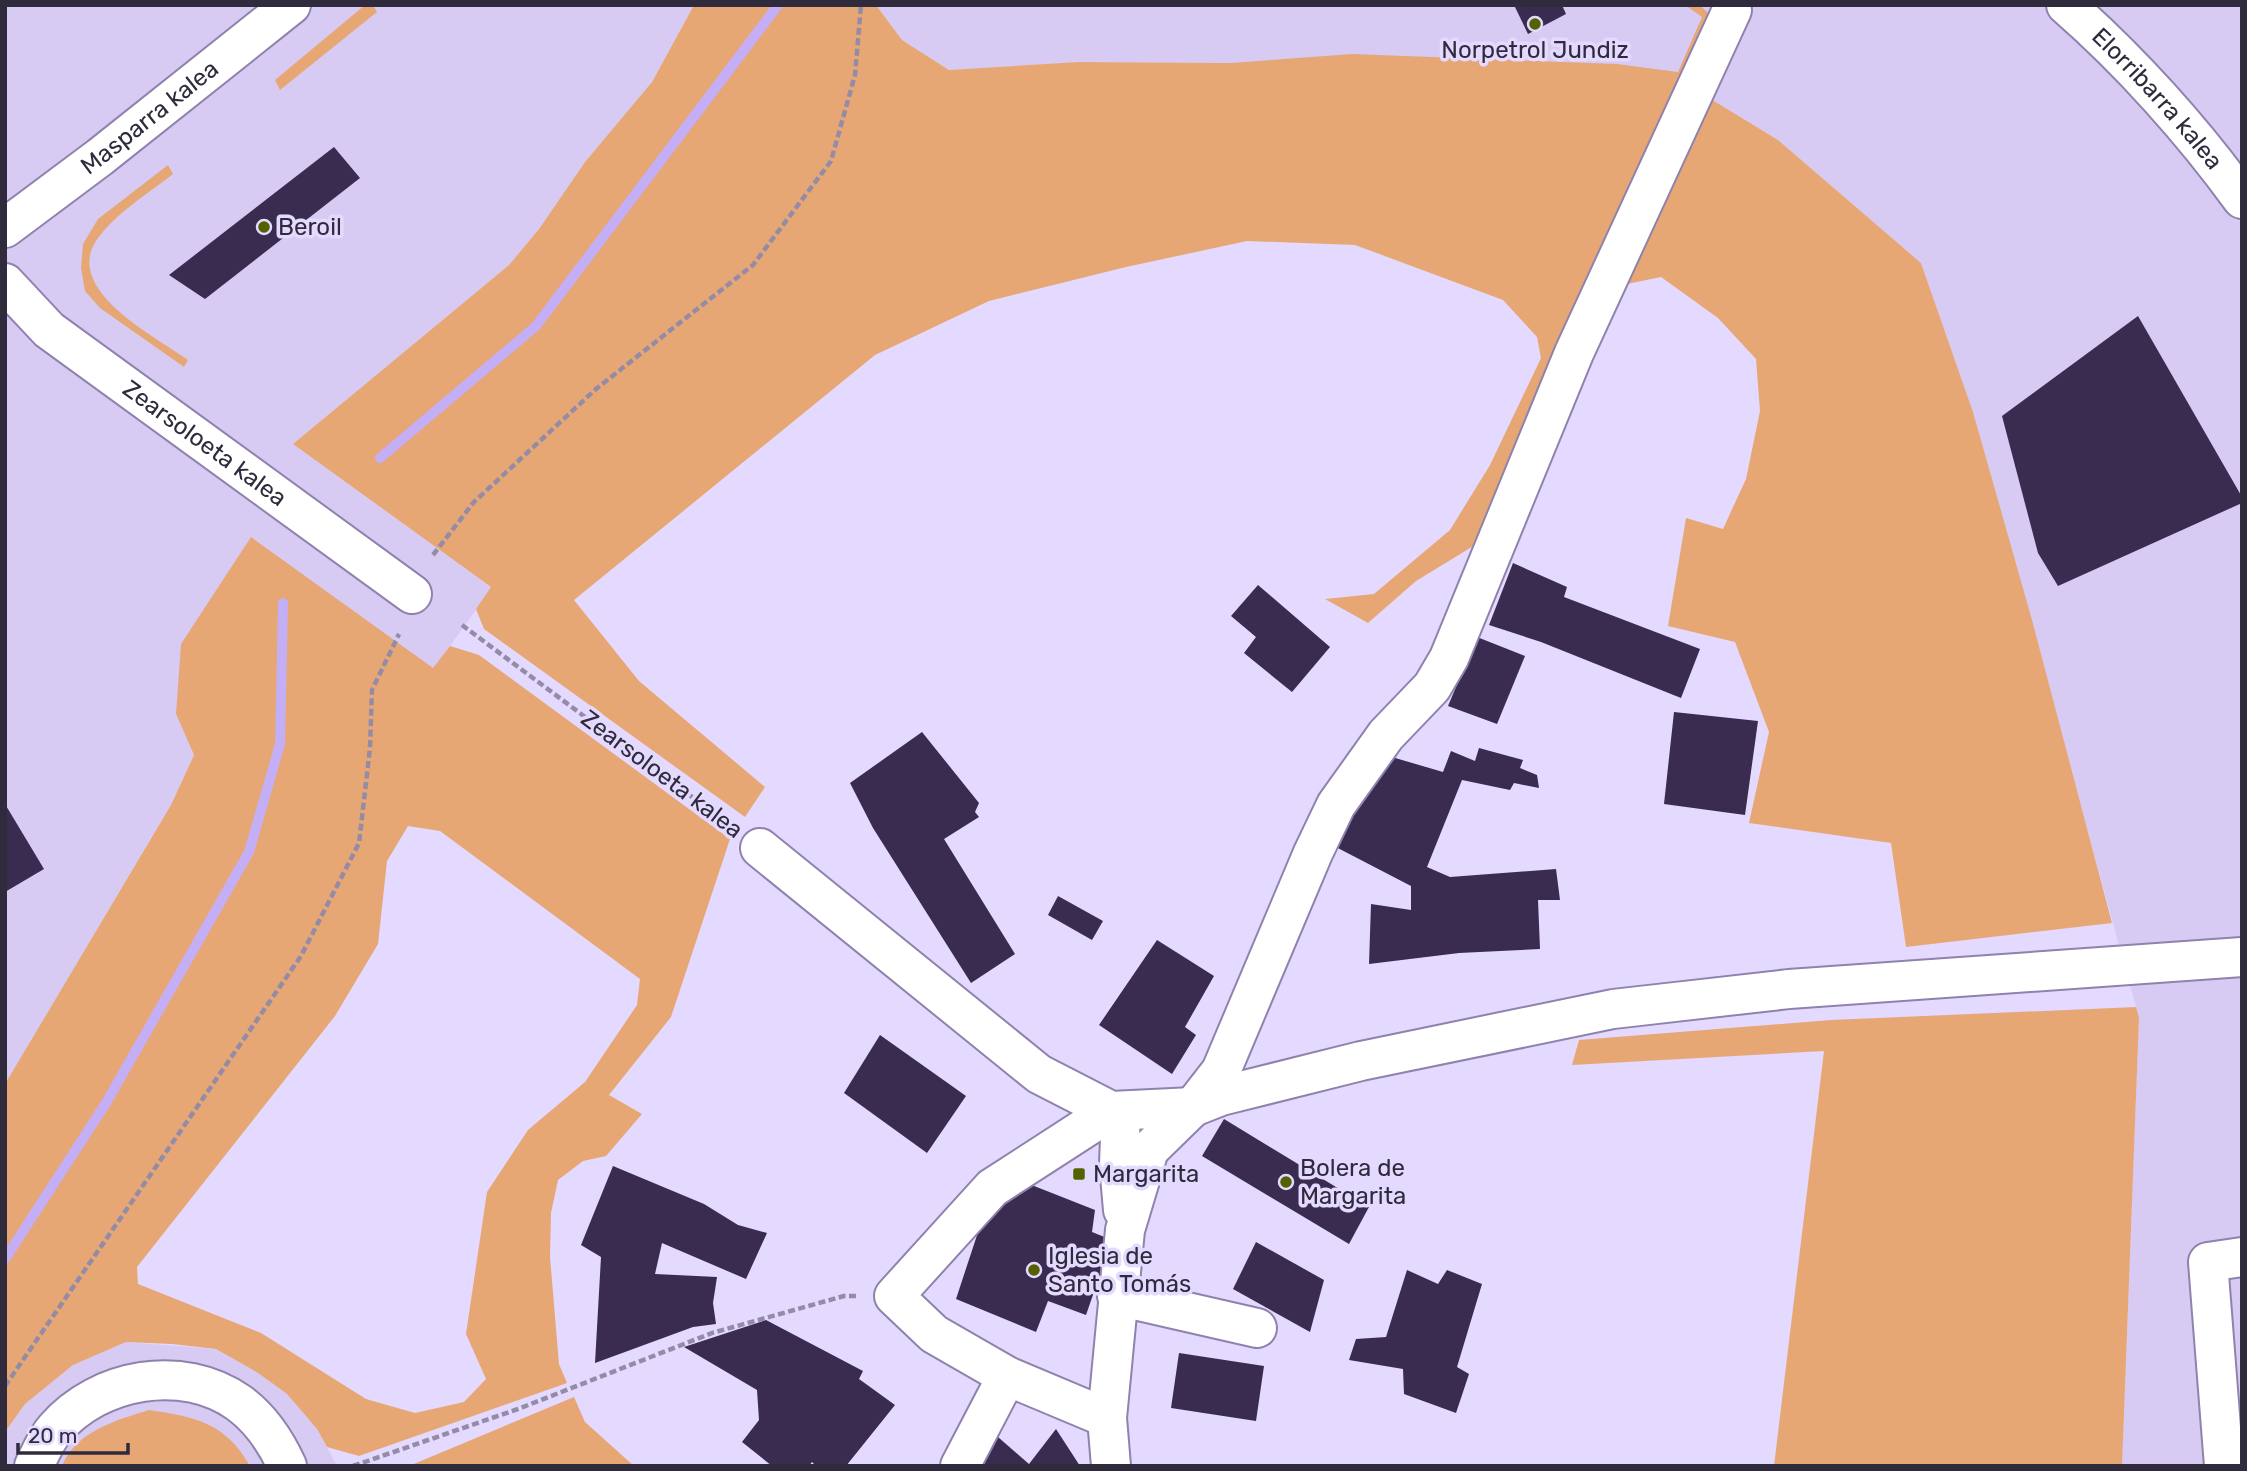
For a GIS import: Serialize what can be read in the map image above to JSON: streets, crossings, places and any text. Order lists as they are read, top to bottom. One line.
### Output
{"streets":{"street":["Elorribarra kalea","Masparra kalea","Zearsoloeta kalea"]},"places":{"other":["Norpetrol Jundiz","Beroil","Bolera de Margarita","Iglesia de Santo Tomás"],"transit":["Margarita"]},"scale_bar":"20 m"}
